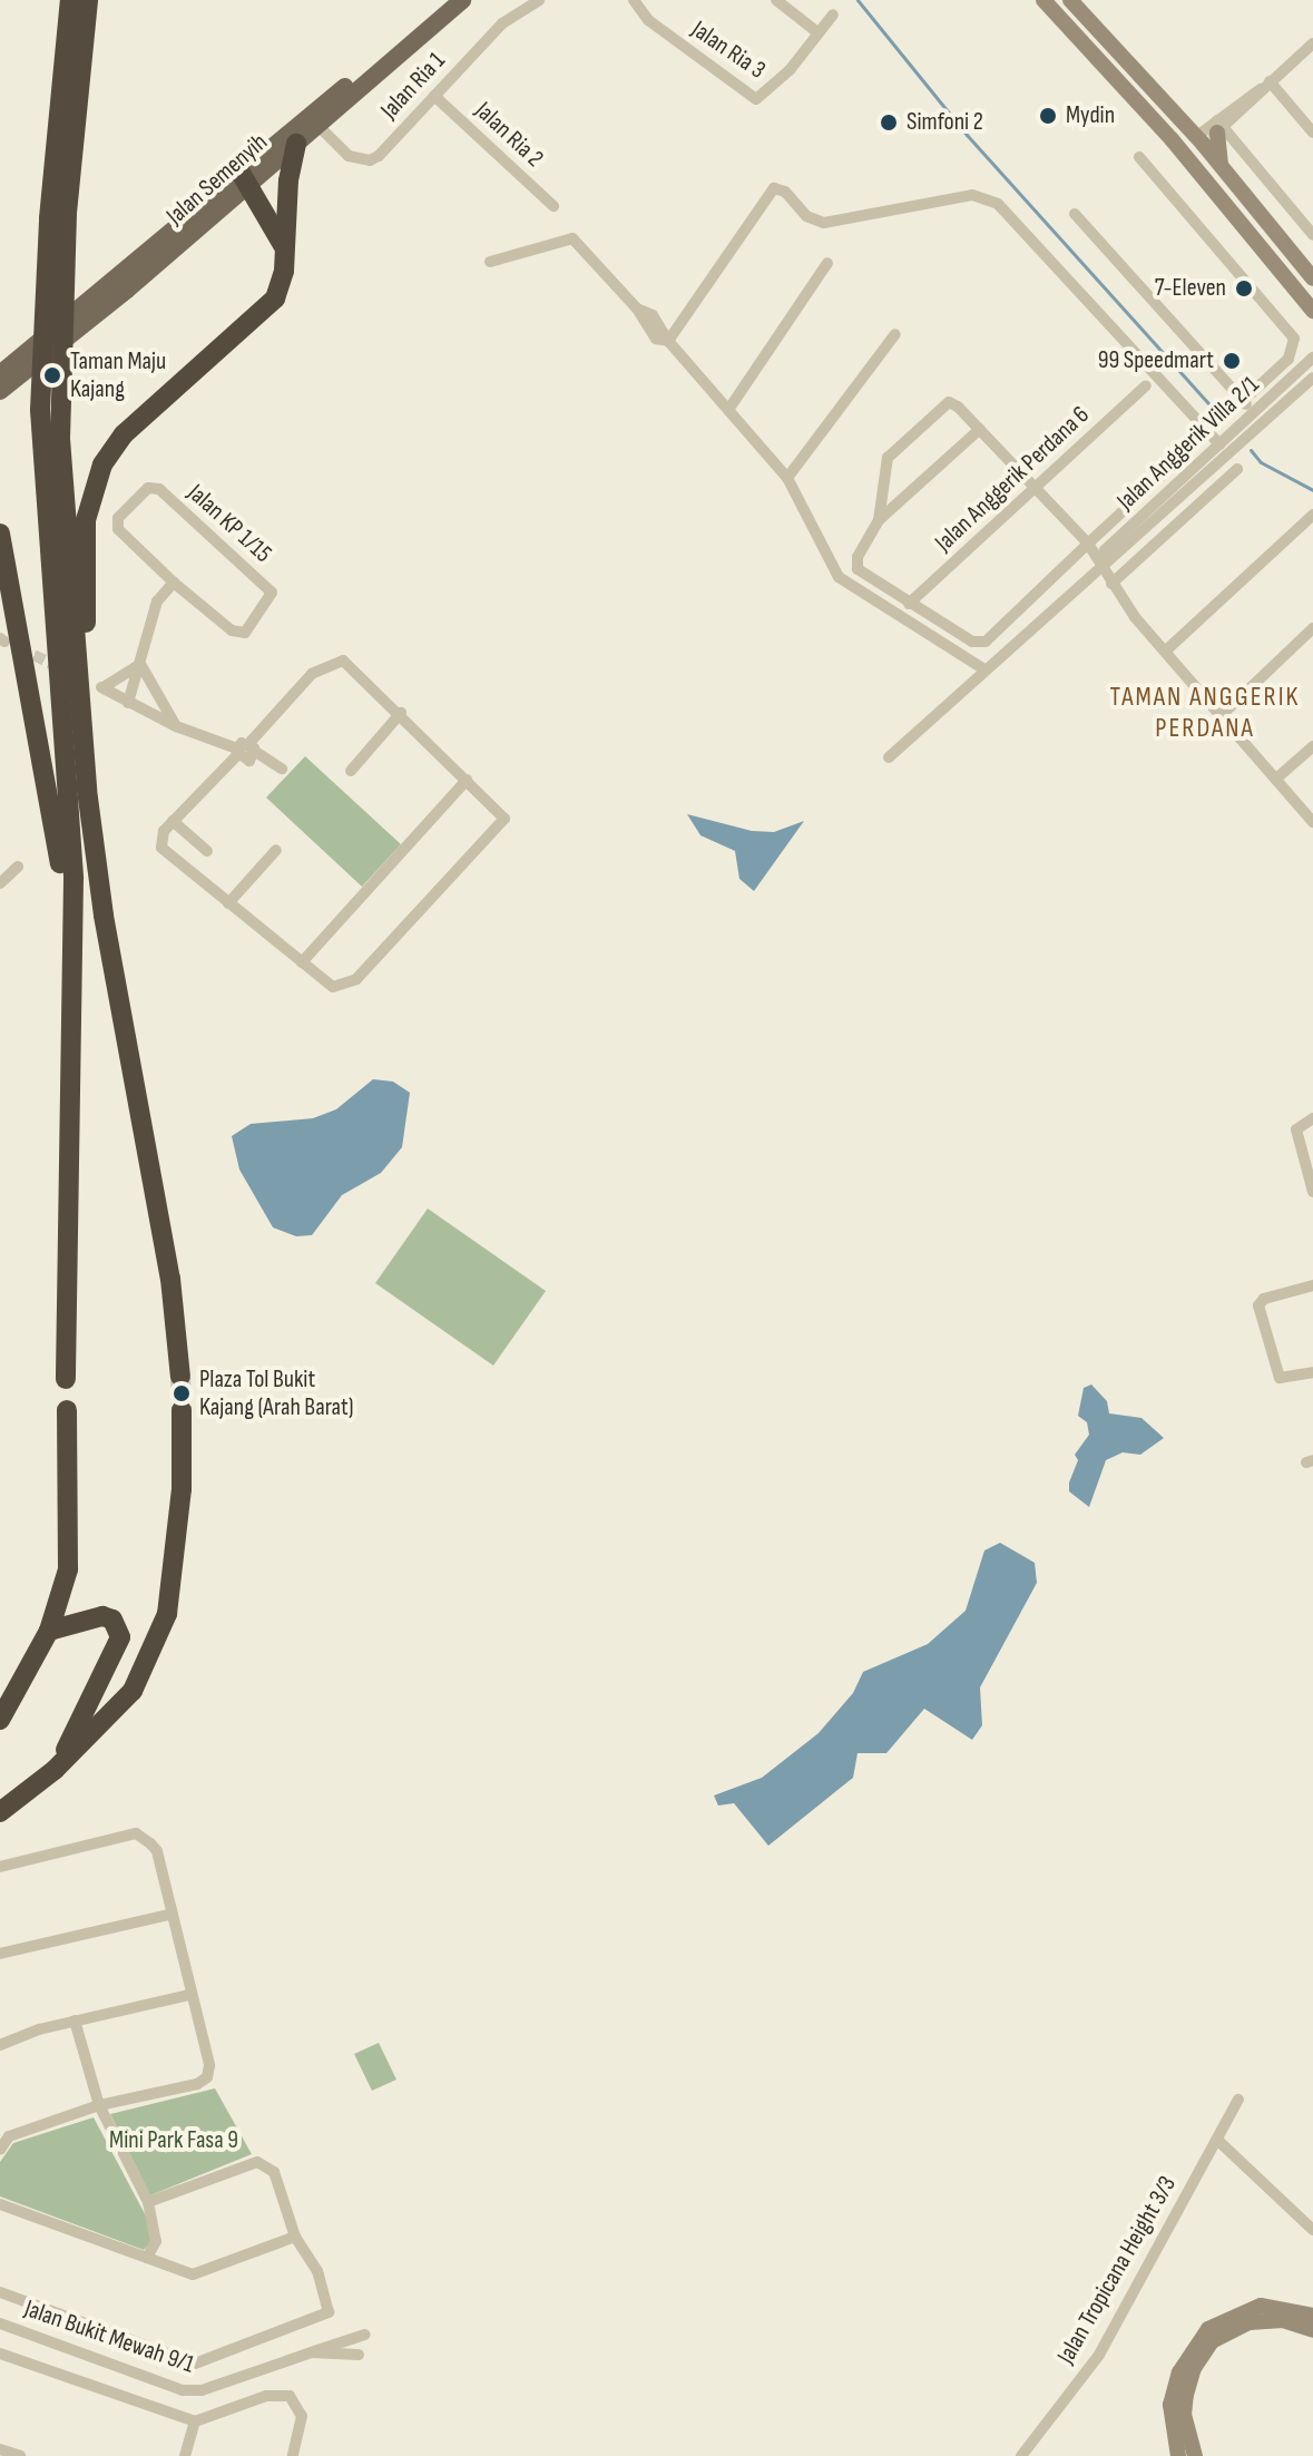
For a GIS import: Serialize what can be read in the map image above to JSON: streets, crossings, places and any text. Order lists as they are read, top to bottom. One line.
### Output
{"streets":{"main road":["Jalan Semenyih"],"street":["Jalan Ria 3","Jalan Ria 1","Jalan Ria 2","Jalan Anggerik Villa 2/1","Jalan Anggerik Perdana 6","Jalan KP 1/15","Jalan Tropicana Height 3/3","Jalan Bukit Mewah 9/1"]},"crossings":[["Jalan Ria 1","Jalan Ria 2"],["Jalan Ria 1","Jalan Semenyih"]],"districts":["TAMAN ANGGERIK PERDANA"],"parks":["Mini Park Fasa 9"],"places":["Mydin","Simfoni 2","7-Eleven","99 Speedmart","Taman Maju Kajang","Plaza Tol Bukit Kajang (Arah Barat)"]}
